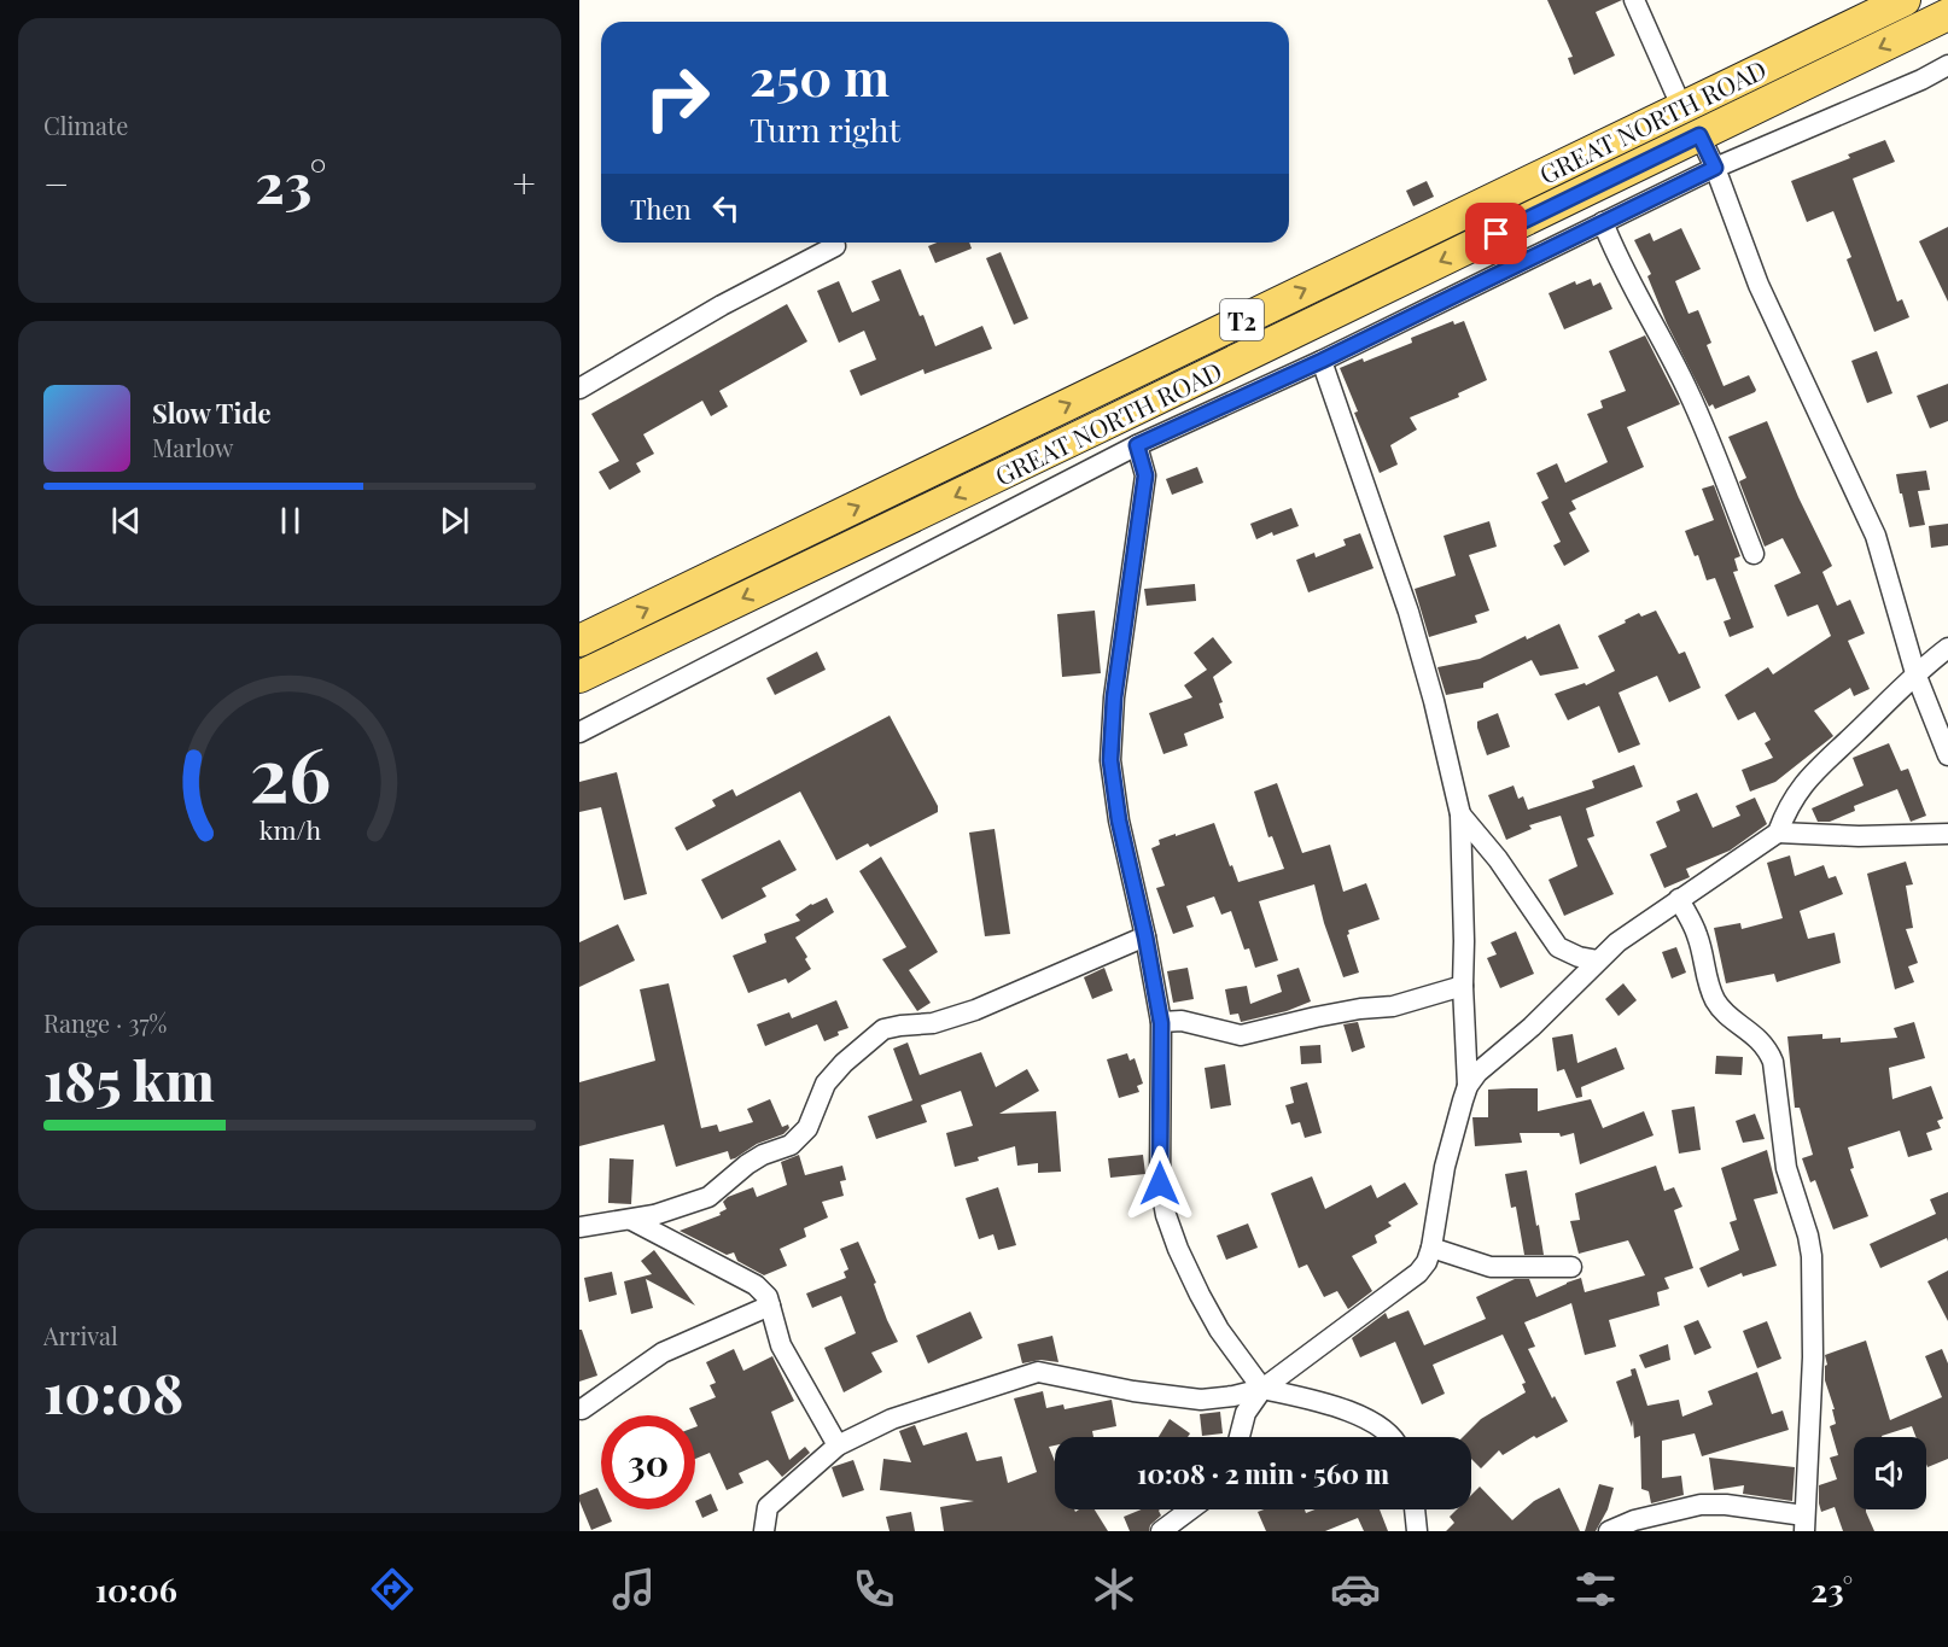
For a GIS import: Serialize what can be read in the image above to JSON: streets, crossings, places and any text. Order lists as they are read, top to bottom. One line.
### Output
{"streets":{"main road":["GREAT NORTH ROAD","T2"]},"page":{"tile":["Climate",["Range · 37%","185 km"],["Arrival","10:08"]],"turn":["250 m","Turn right"],"heat":["−","23°","+"],"then":"Then","song":["Slow Tide","Marlow"],"limit":"30","trip":"10:08 · 2 min · 560 m","tabs":["10:06","23°"],"gauge":["26","km/h"]}}
